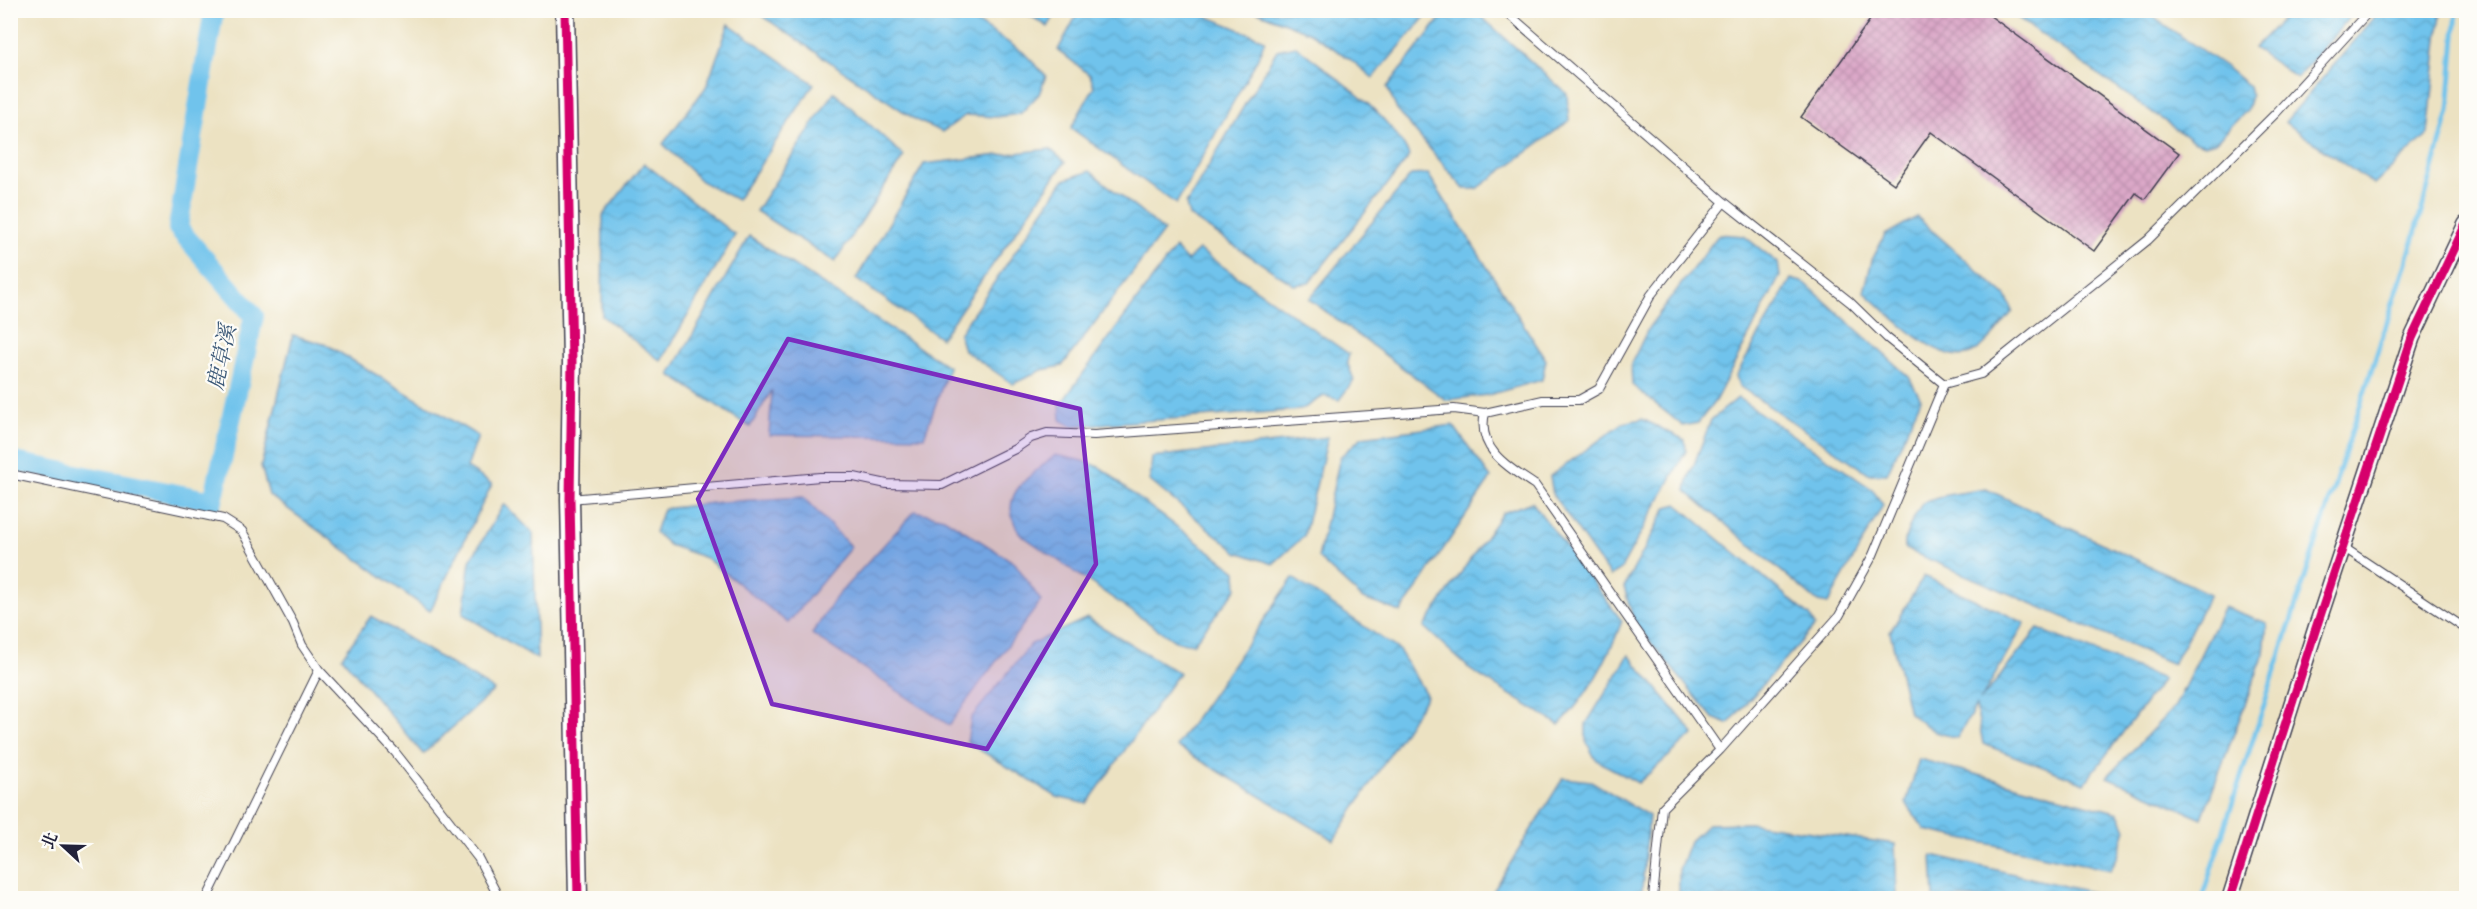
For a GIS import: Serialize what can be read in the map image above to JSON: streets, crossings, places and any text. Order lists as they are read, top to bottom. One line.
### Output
{"water":["鹿草溪"],"north":"left"}
